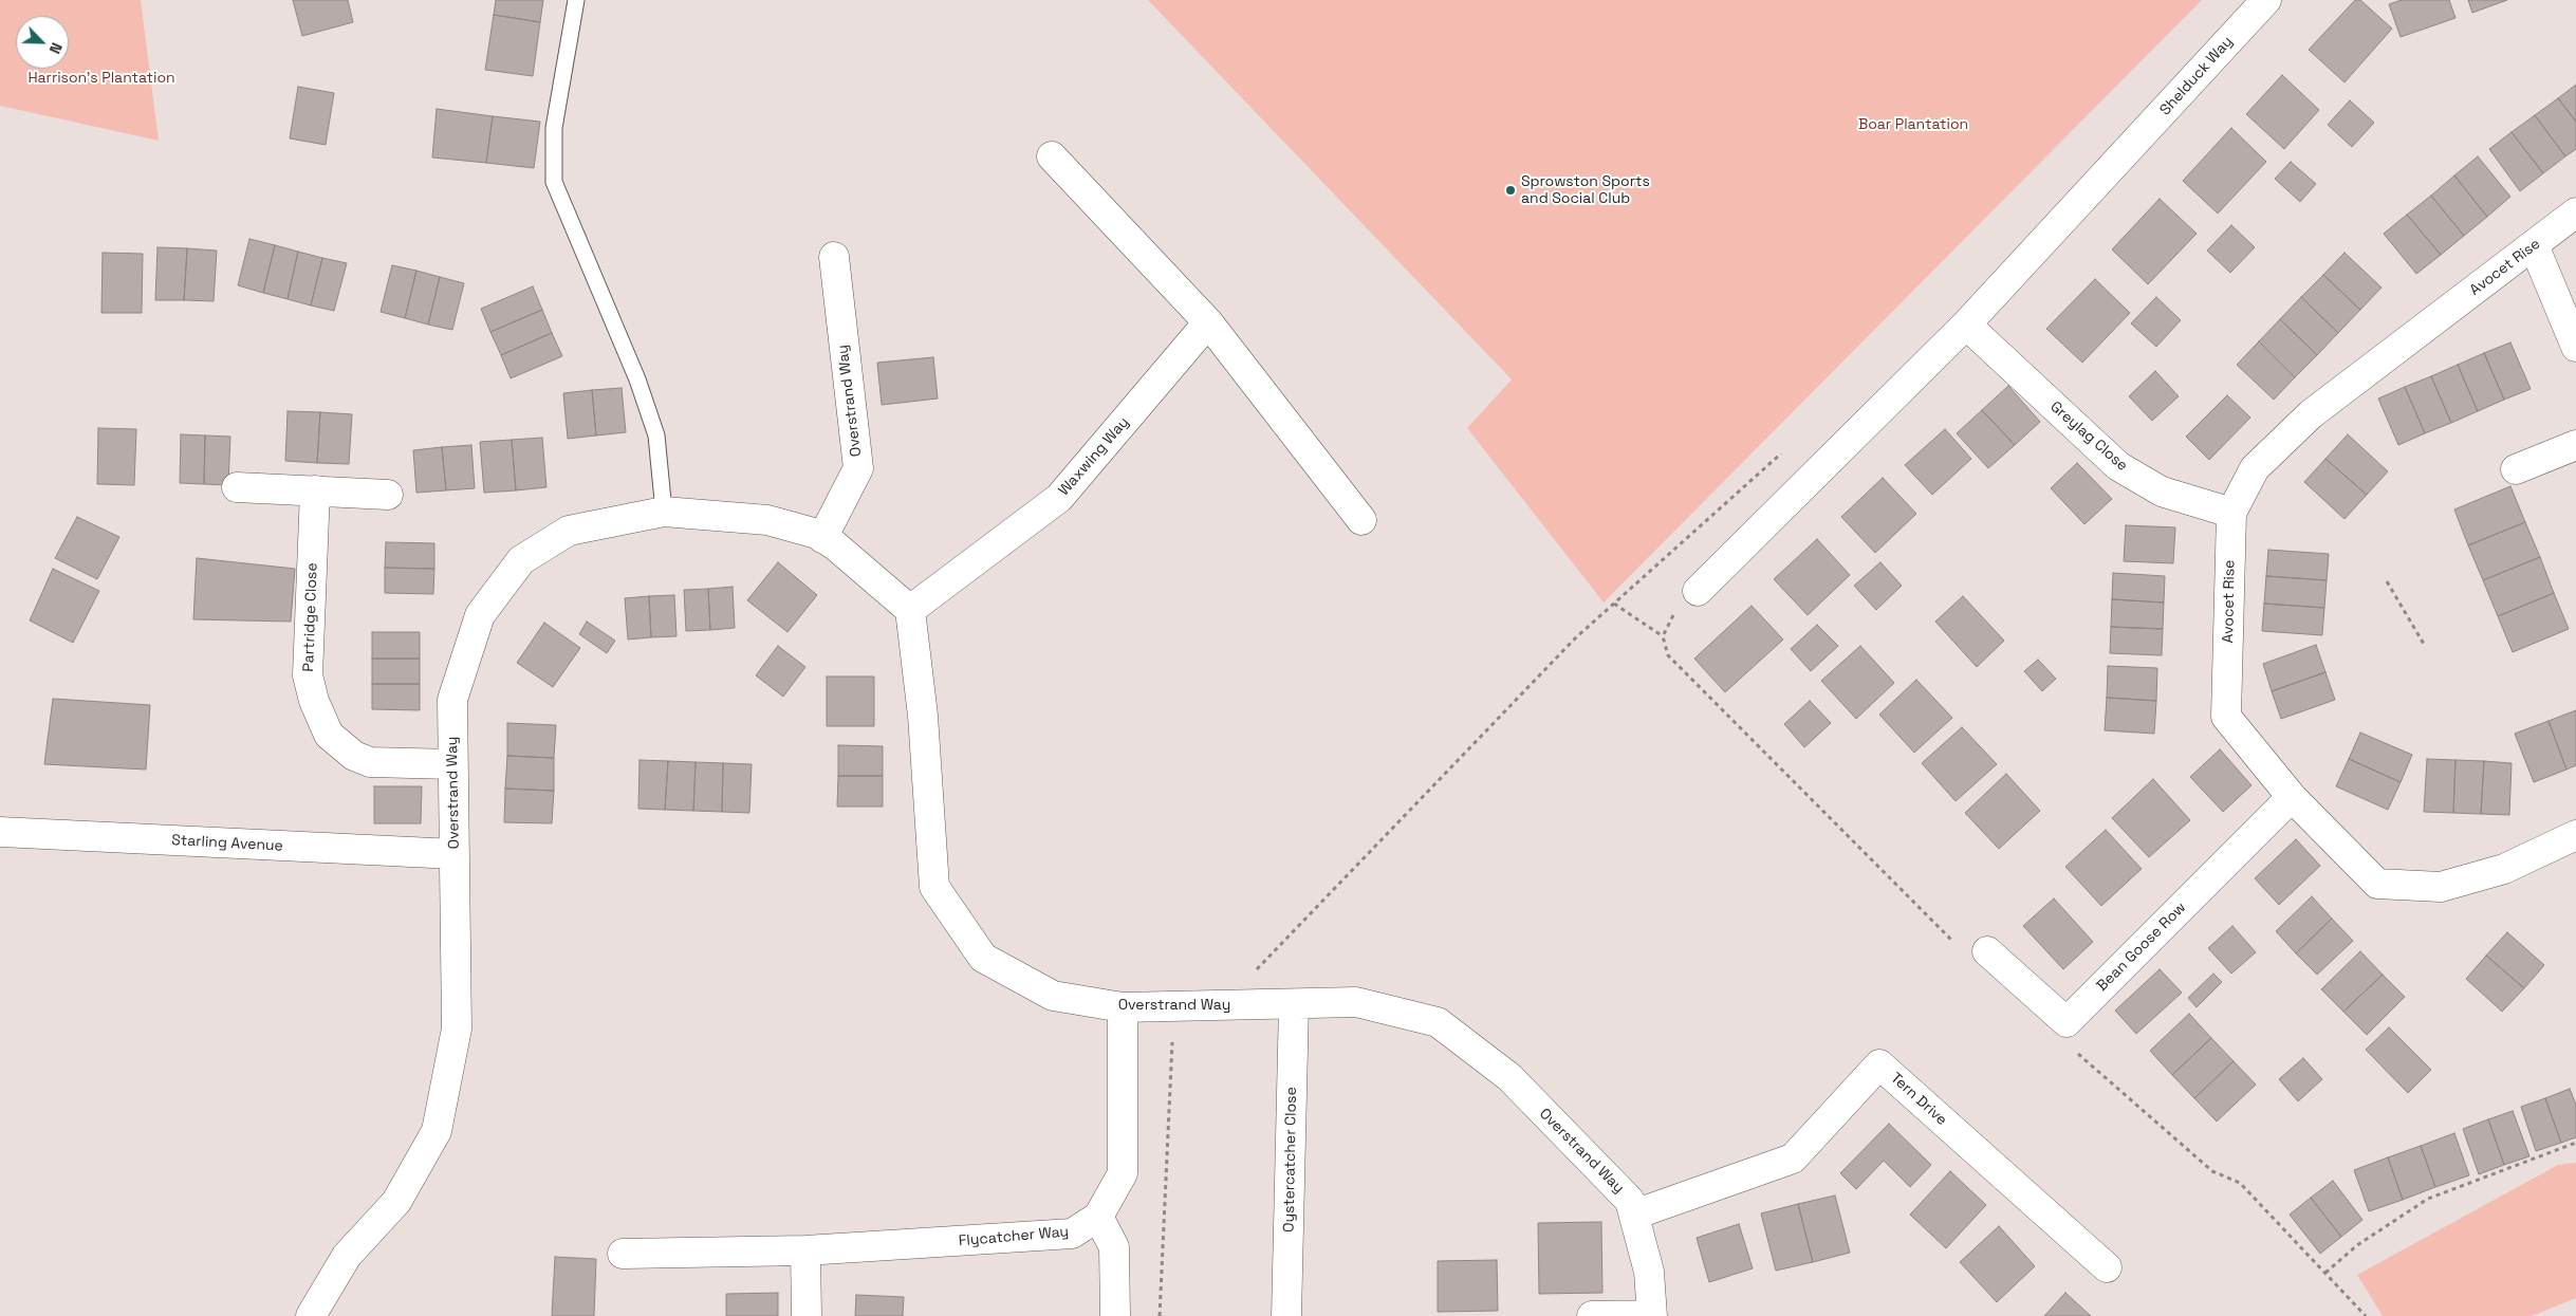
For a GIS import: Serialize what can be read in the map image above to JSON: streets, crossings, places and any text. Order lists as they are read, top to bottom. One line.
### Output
{"streets":{"street":["Shelduck Way","Avocet Rise","Overstrand Way","Greylag Close","Waxwing Way","Partridge Close","Starling Avenue","Bean Goose Row","Tern Drive","Oystercatcher Close","Flycatcher Way"]},"crossings":[["Shelduck Way","Greylag Close"],["Avocet Rise","Greylag Close"],["Avocet Rise","Bean Goose Row"],["Overstrand Way","Waxwing Way"],["Overstrand Way","Partridge Close"],["Overstrand Way","Starling Avenue"],["Overstrand Way","Tern Drive"],["Overstrand Way","Oystercatcher Close"],["Overstrand Way","Flycatcher Way"]],"parks":["Harrison's Plantation","Boar Plantation"],"places":["Sprowston Sports and Social Club"],"north":"bottom right"}
